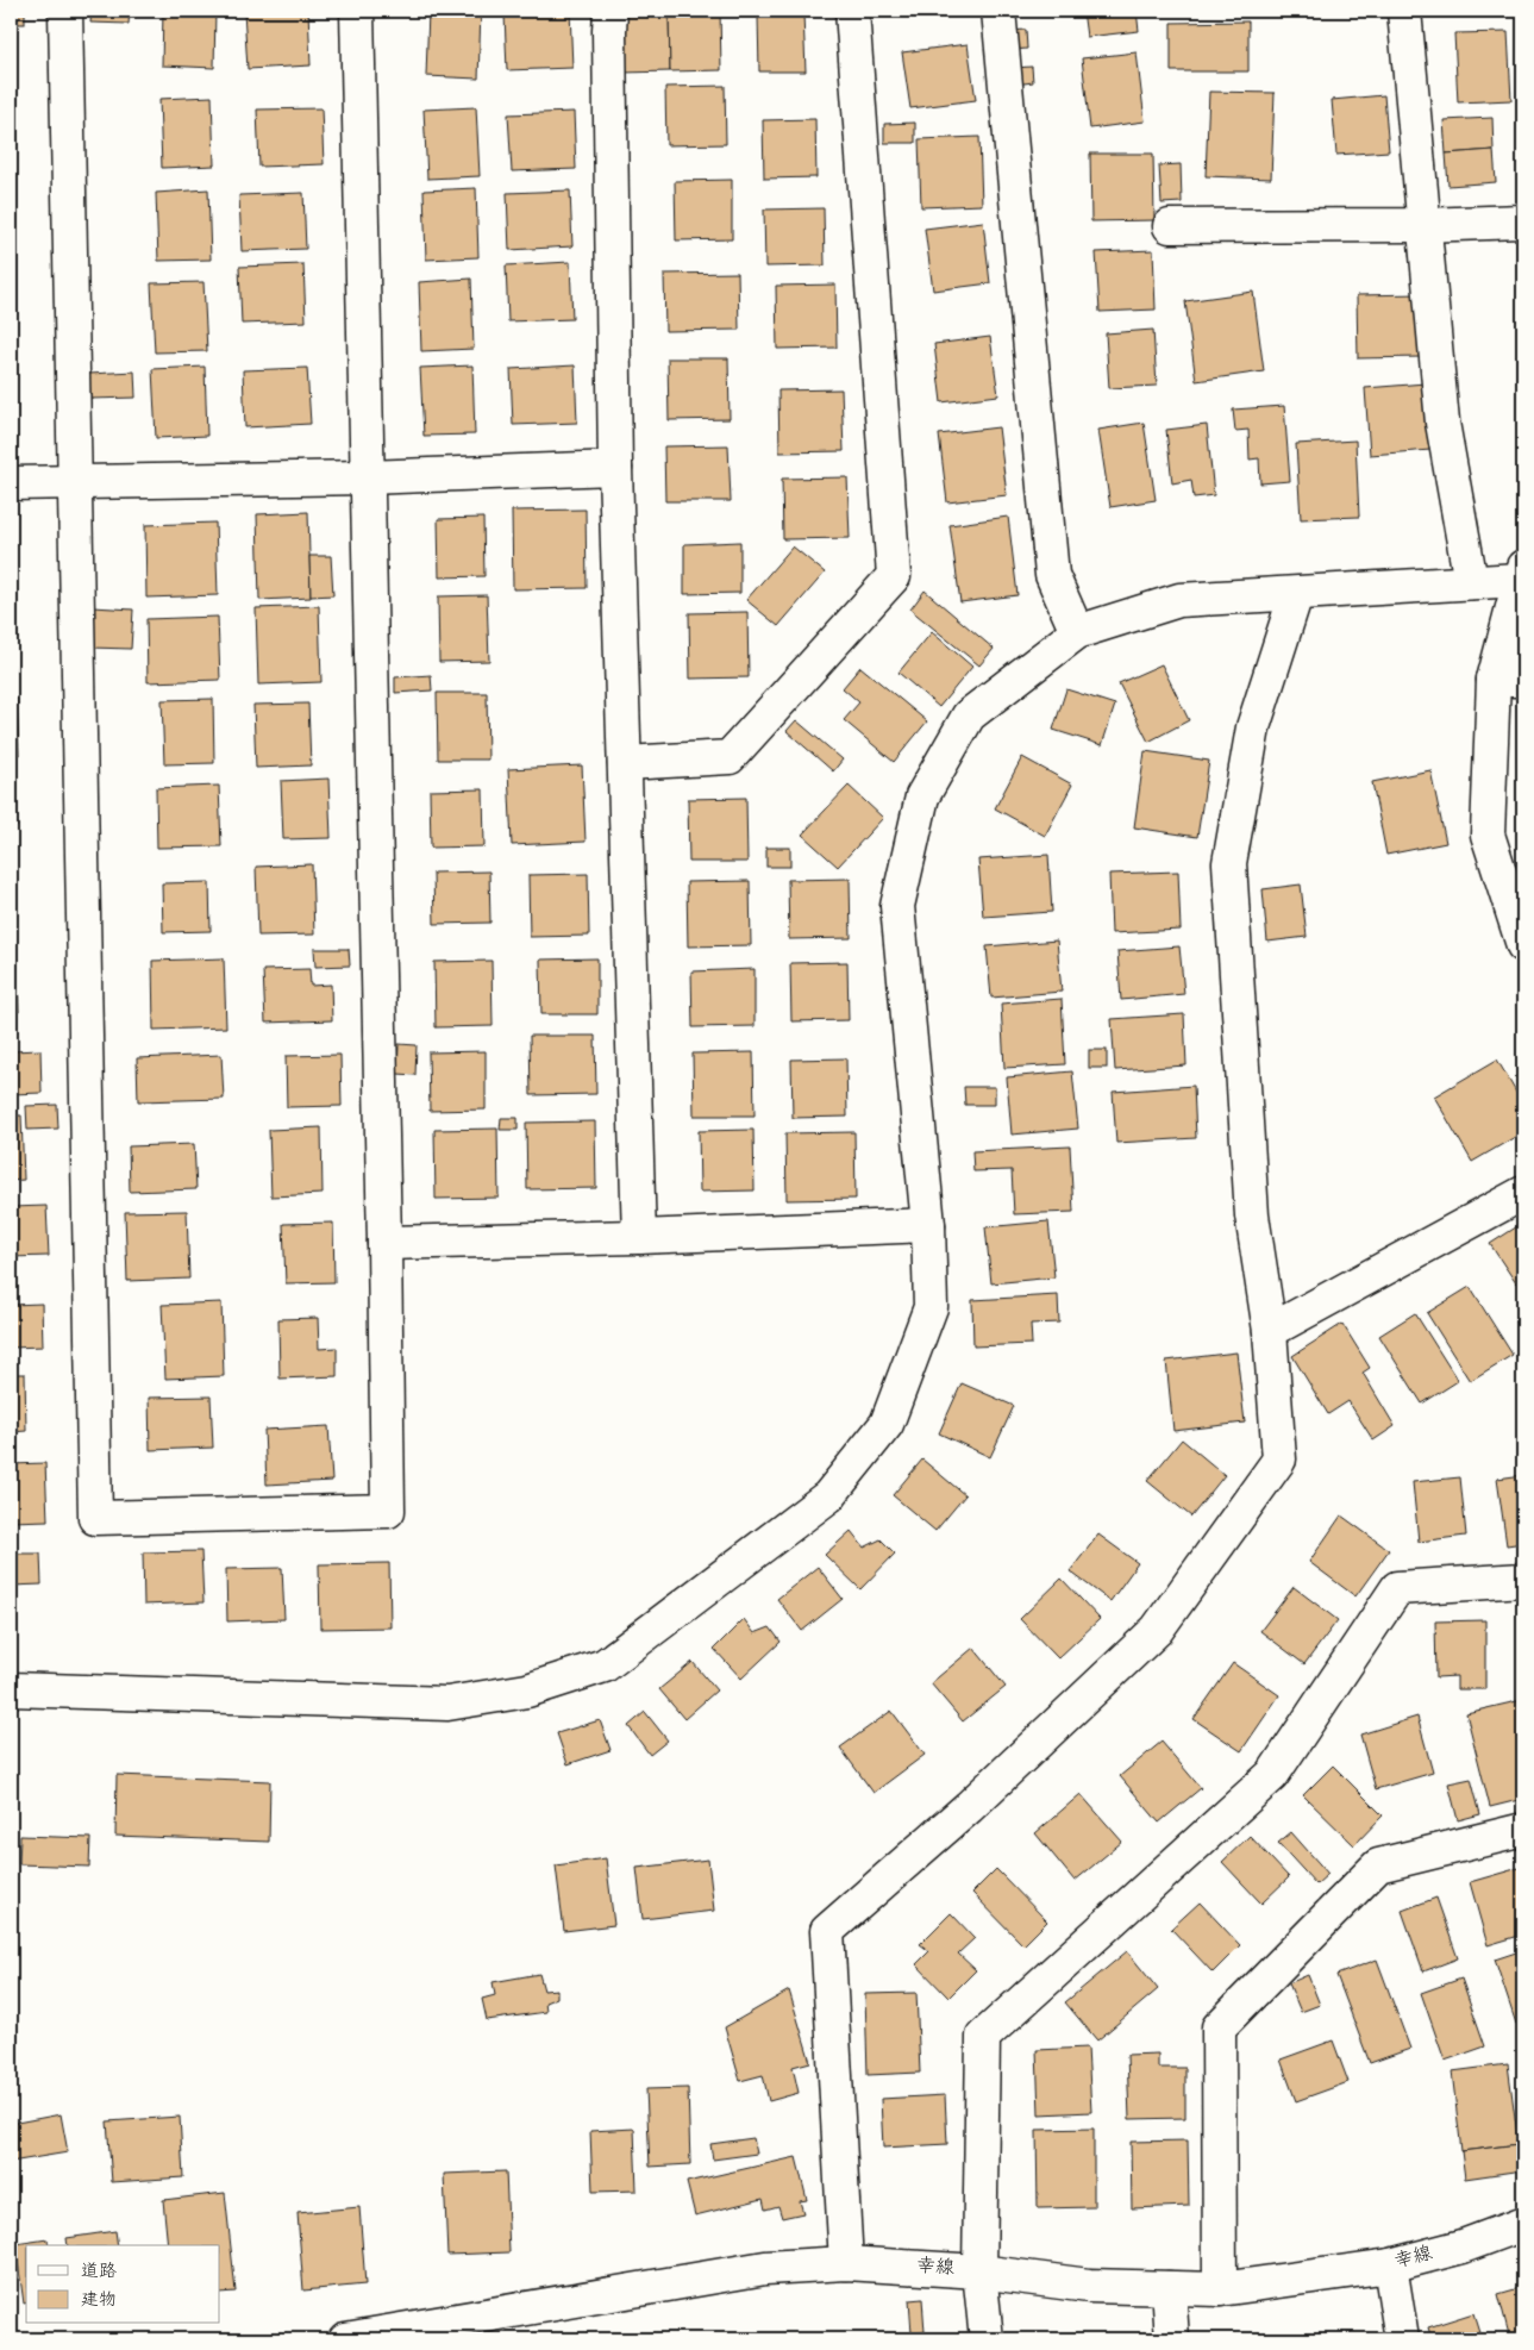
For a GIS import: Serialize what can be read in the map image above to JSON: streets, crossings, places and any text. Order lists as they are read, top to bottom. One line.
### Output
{"streets":{"street":["幸線"]},"legend":["道路","建物"]}
